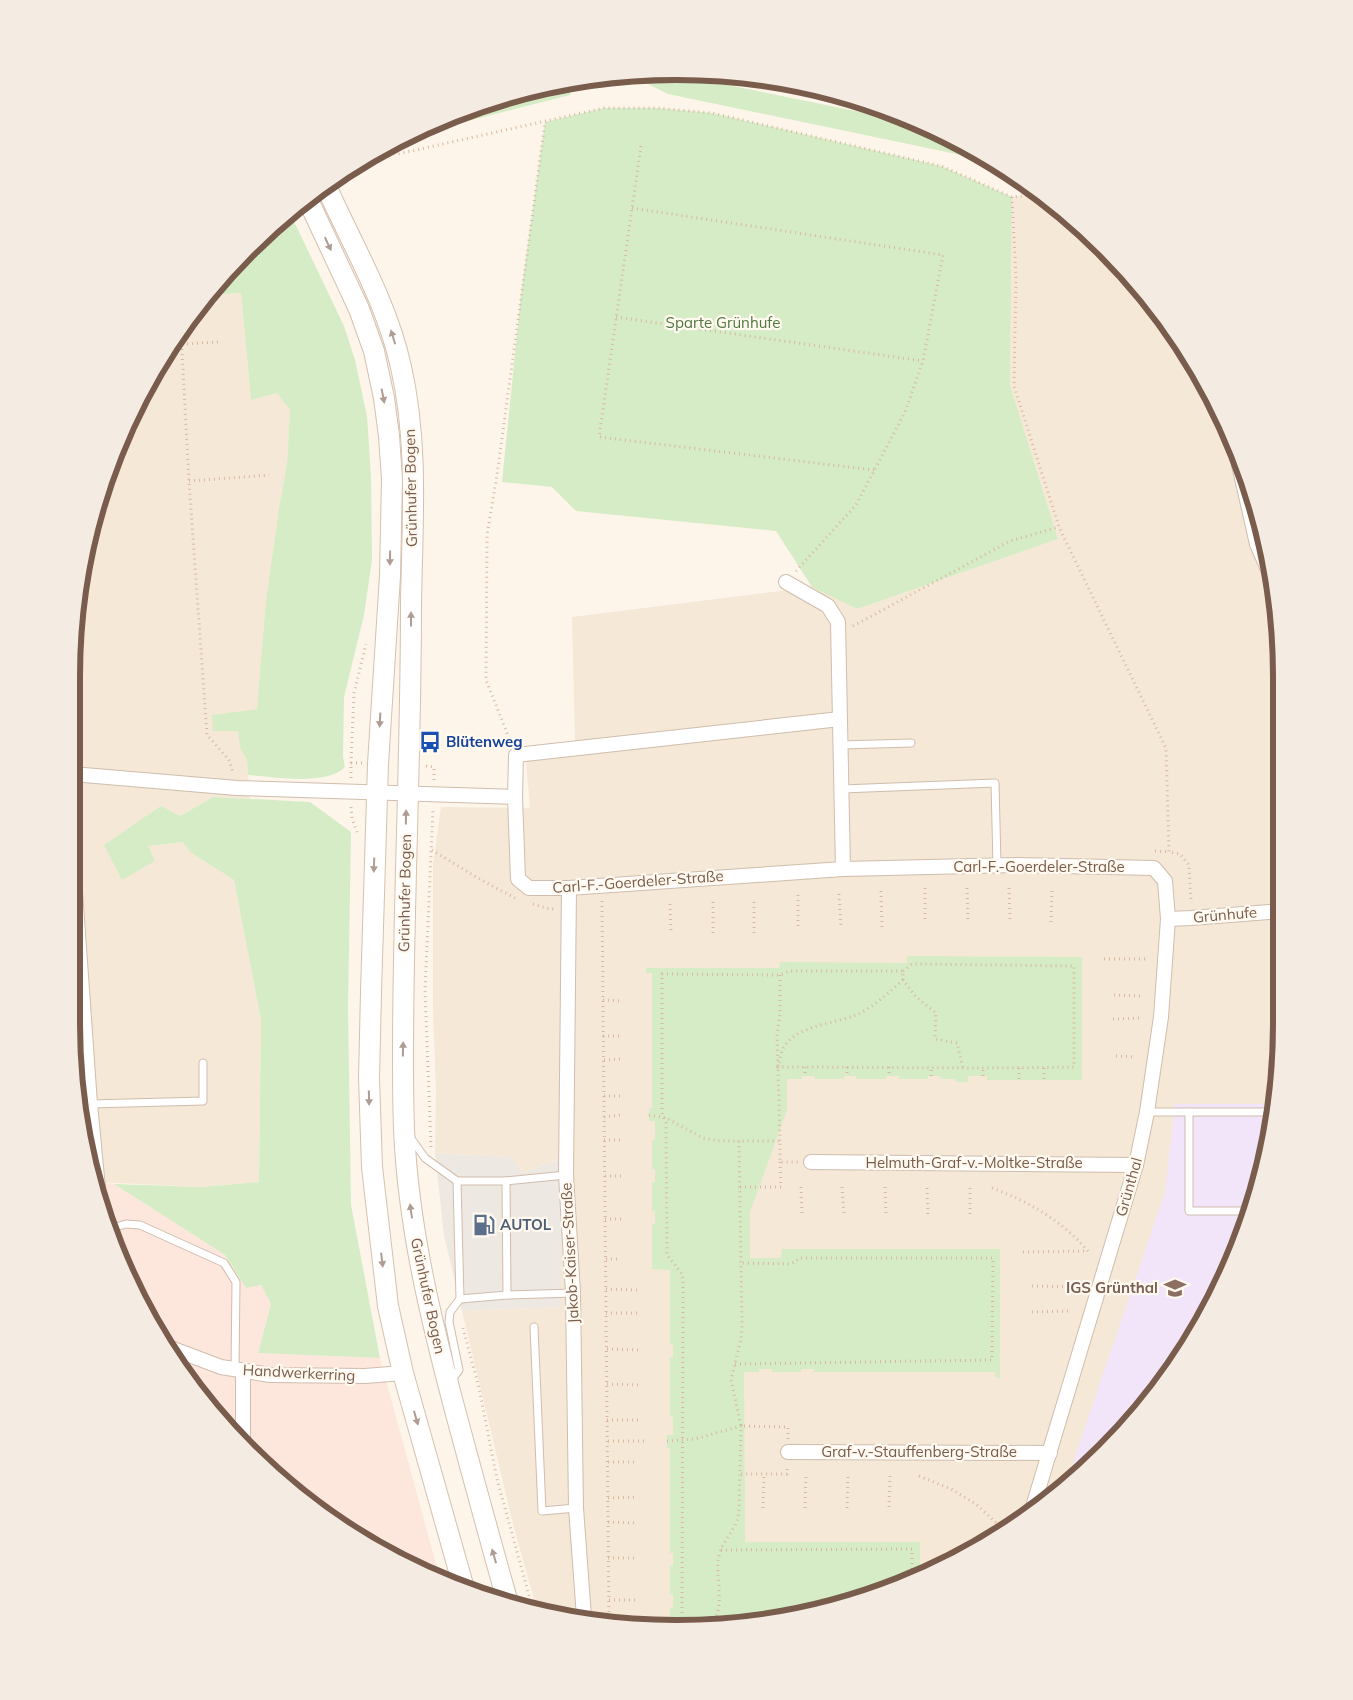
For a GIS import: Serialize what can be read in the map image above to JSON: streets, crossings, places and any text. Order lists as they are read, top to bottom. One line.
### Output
{"streets":{"main road":["Grünhufer Bogen"],"street":["Carl-F.-Goerdeler-Straße","Grünhufe","Helmuth-Graf-v.-Moltke-Straße","Grünthal","Jakob-Kaiser-Straße","Handwerkerring","Graf-v.-Stauffenberg-Straße"]},"crossings":[["Grünhufer Bogen","Handwerkerring"],["Carl-F.-Goerdeler-Straße","Grünthal"],["Carl-F.-Goerdeler-Straße","Jakob-Kaiser-Straße"],["Grünhufe","Grünthal"],["Helmuth-Graf-v.-Moltke-Straße","Grünthal"],["Grünthal","Graf-v.-Stauffenberg-Straße"]],"parks":["Sparte Grünhufe"],"places":{"bus stop":["Blütenweg"],"fuel station":["AUTOL"],"school or university":["IGS Grünthal"]}}
